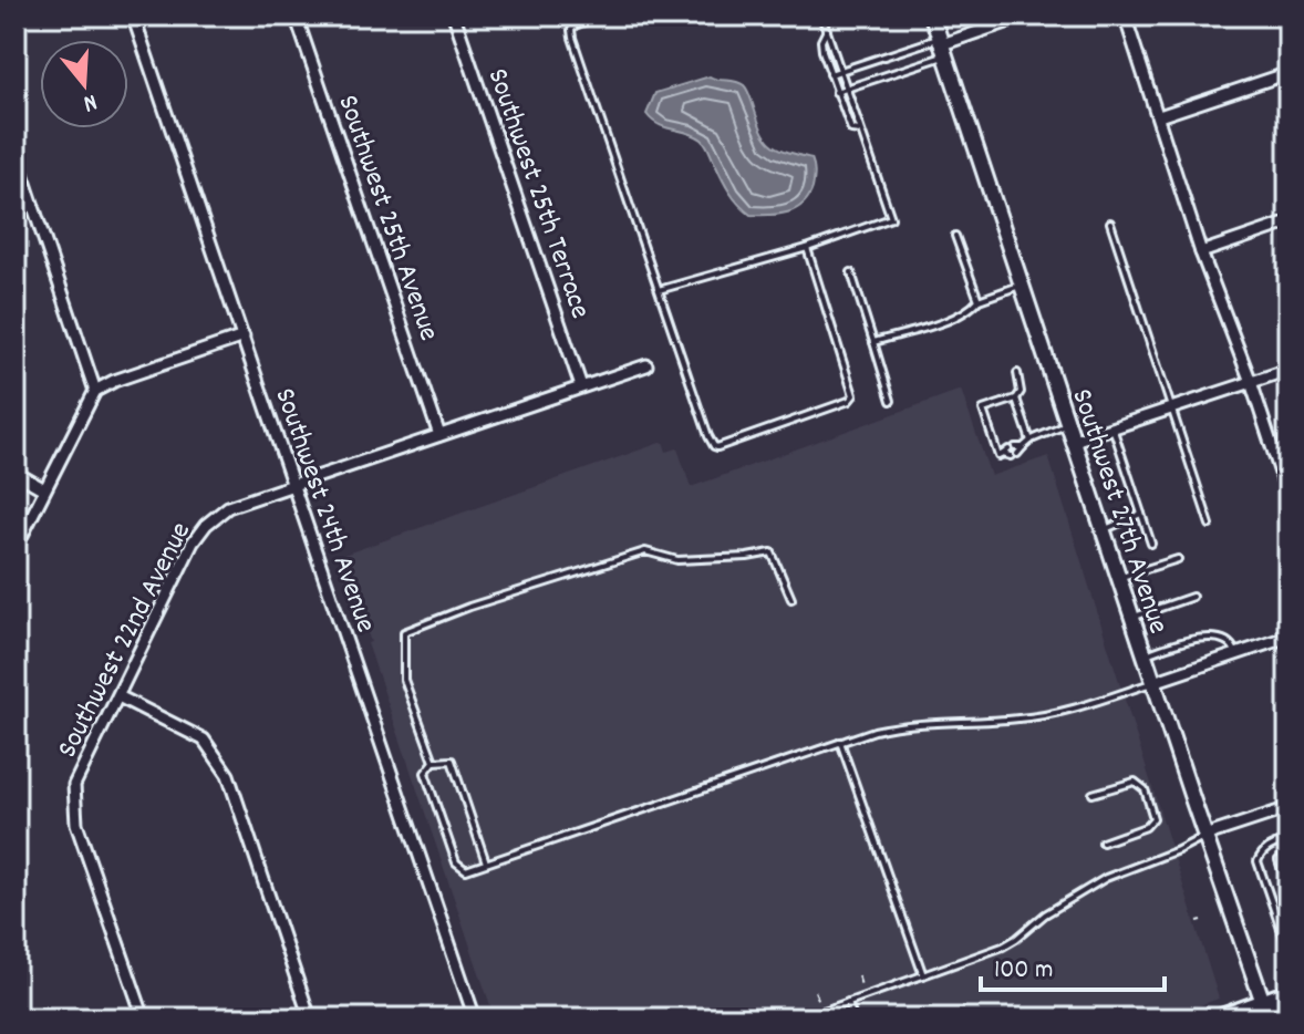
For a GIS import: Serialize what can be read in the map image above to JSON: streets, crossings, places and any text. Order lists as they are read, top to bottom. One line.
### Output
{"streets":{"street":["Southwest 25th Terrace","Southwest 25th Avenue","Southwest 24th Avenue","Southwest 27th Avenue","Southwest 22nd Avenue"]},"crossings":[["Southwest 25th Terrace","Southwest 22nd Avenue"],["Southwest 25th Avenue","Southwest 22nd Avenue"],["Southwest 24th Avenue","Southwest 22nd Avenue"]],"scale_bar":"100 m","north":"bottom"}
